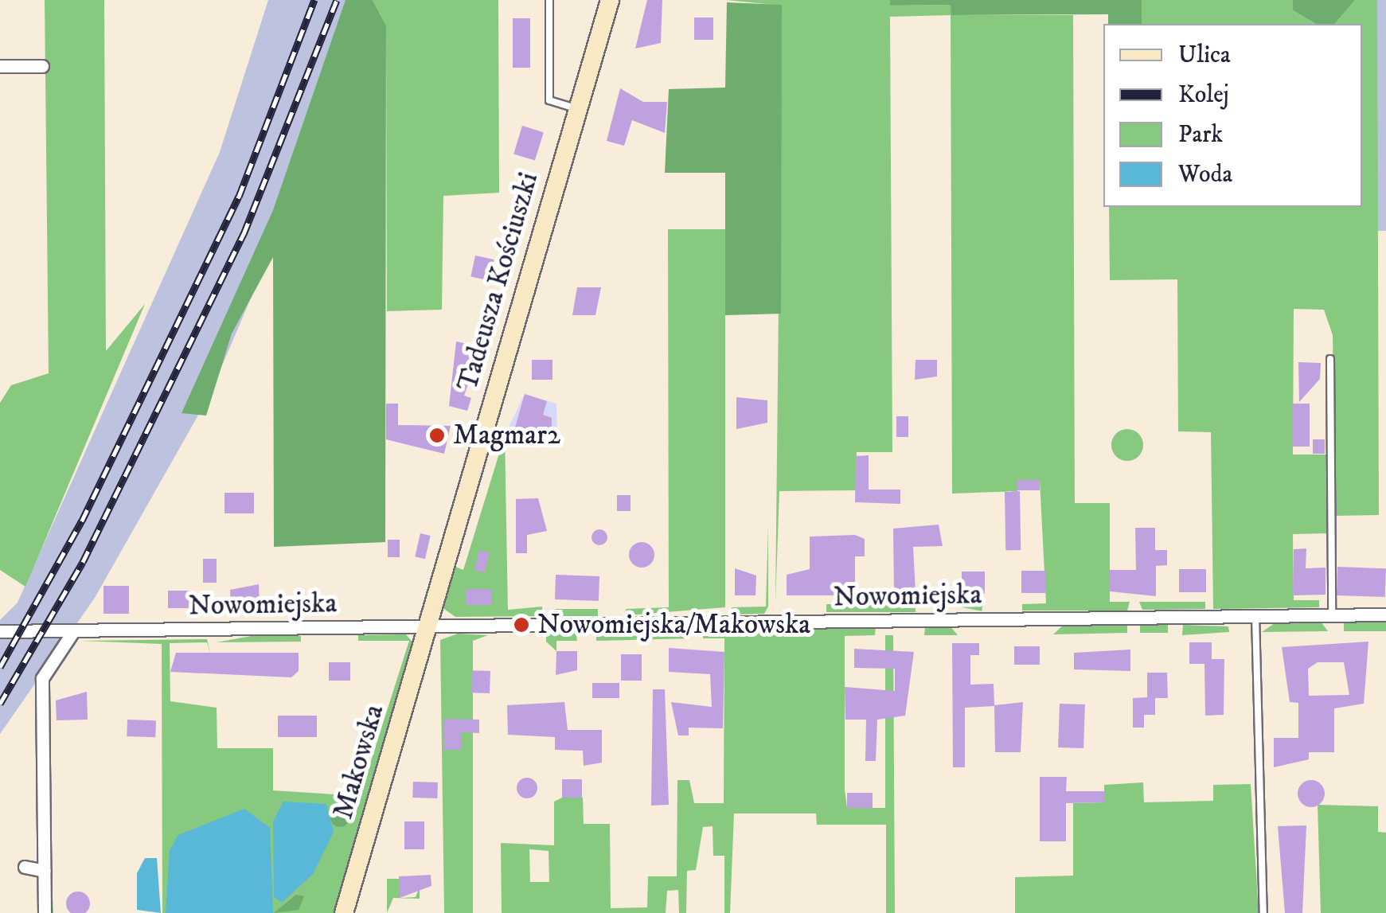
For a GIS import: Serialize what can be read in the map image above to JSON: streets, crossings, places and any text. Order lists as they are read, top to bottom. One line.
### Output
{"streets":{"street":["Tadeusza Kościuszki","Nowomiejska","Makowska"]},"crossings":[["Tadeusza Kościuszki","Nowomiejska"],["Tadeusza Kościuszki","Makowska"],["Nowomiejska","Makowska"]],"places":["Magmar2","Nowomiejska/Makowska"],"legend":["Ulica","Kolej","Park","Woda"]}
